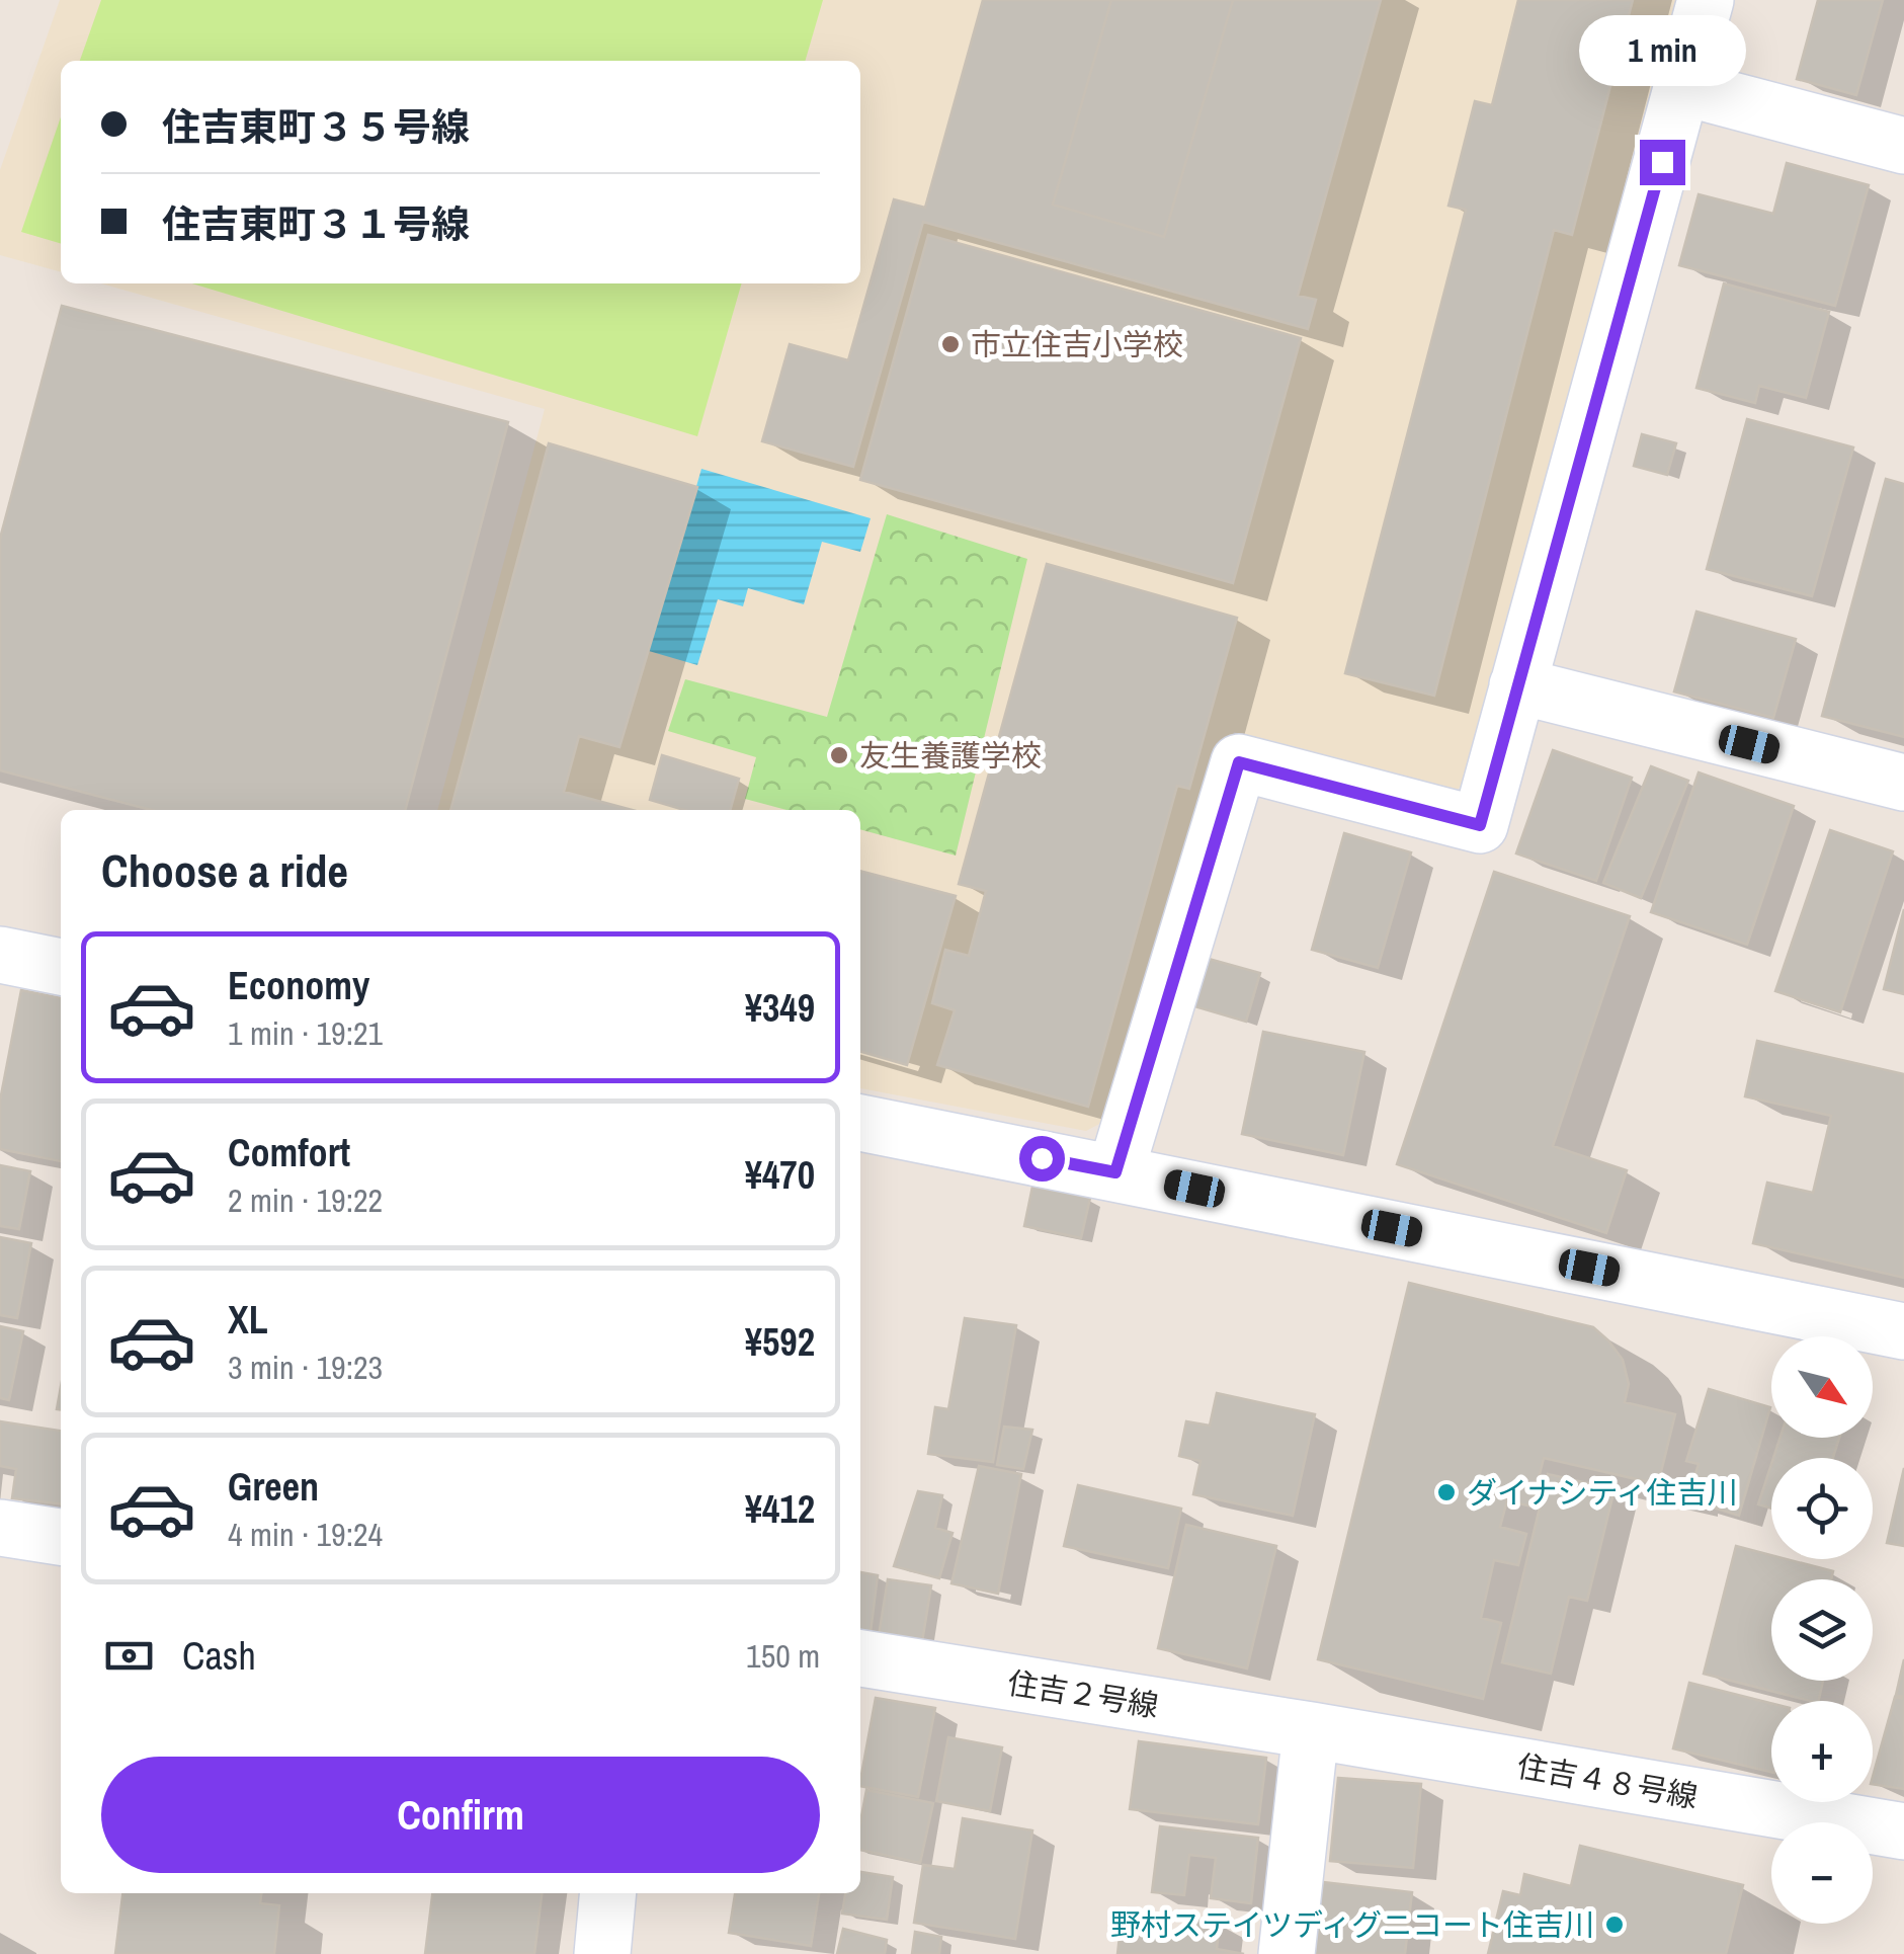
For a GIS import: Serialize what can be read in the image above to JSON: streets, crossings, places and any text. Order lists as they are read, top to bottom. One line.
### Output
{"streets":{"street":["住吉２号線","住吉４８号線"]},"crossings":[["住吉２号線","住吉４８号線"]],"places":["市立住吉小学校","友生養護学校","ダイナシティ住吉川","野村ステイツディグニコート住吉川"],"north":"bottom right","page":{"bubble":"1 min","banner":["住吉東町３５号線","住吉東町３１号線"],"heading":"Choose a ride","list":[{"name":"Economy","note":"1 min · 19:21","value":"¥349"},{"name":"Comfort","note":"2 min · 19:22","value":"¥470"},{"name":"XL","note":"3 min · 19:23","value":"¥592"},{"name":"Green","note":"4 min · 19:24","value":"¥412"}],"map_buttons":["+","−"],"pay":["Cash","150 m"],"buttons":"Confirm"}}
